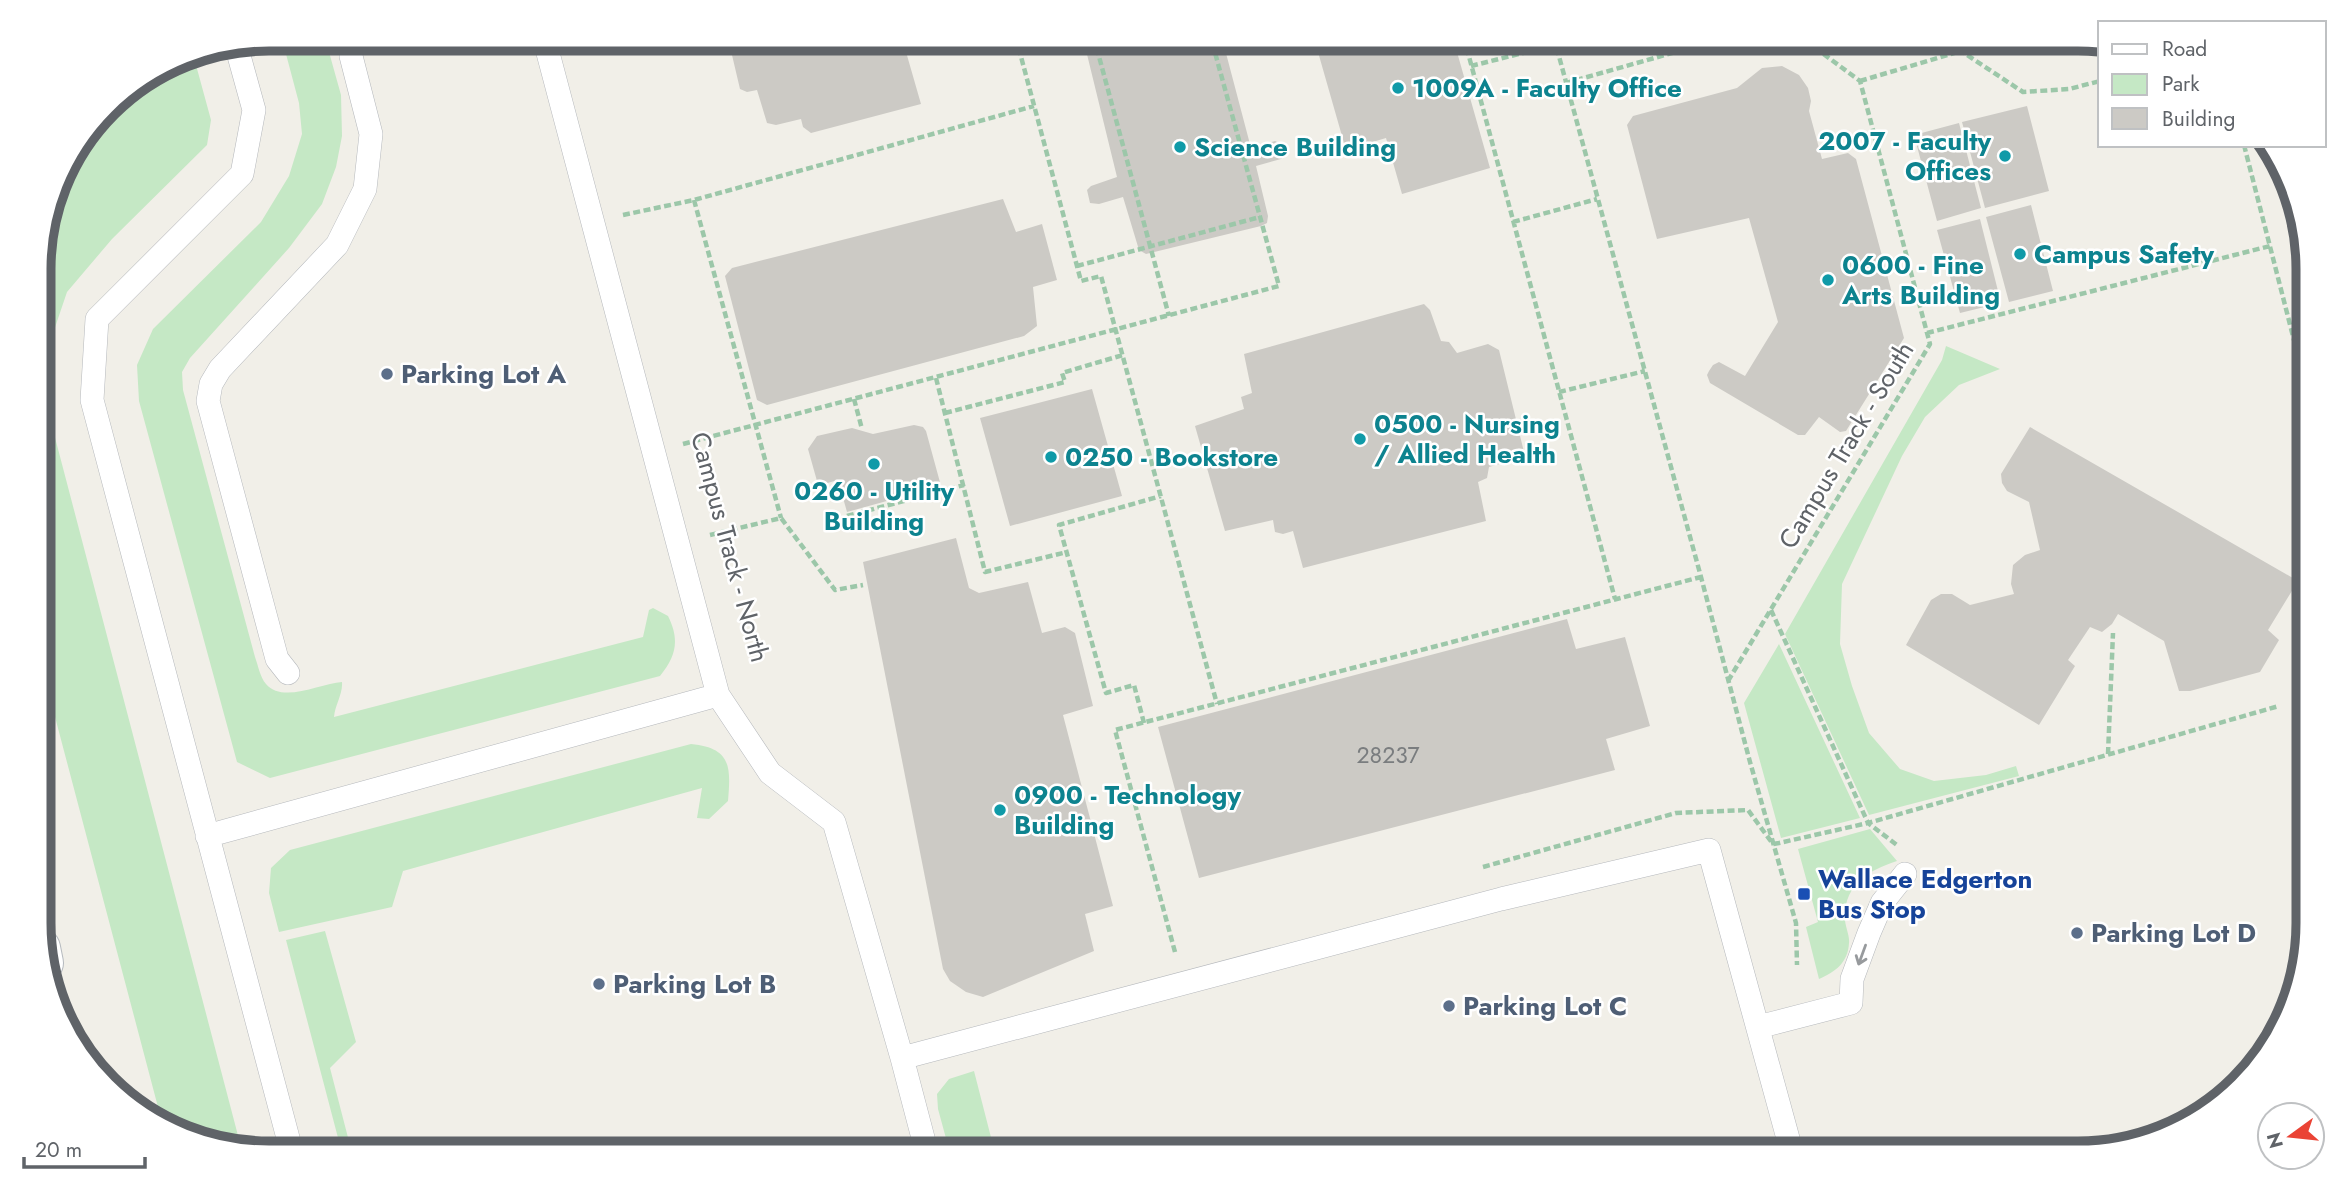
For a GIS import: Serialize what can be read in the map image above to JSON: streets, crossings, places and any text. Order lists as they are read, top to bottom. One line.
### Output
{"streets":{"path":["Campus Track - South","Campus Track - North"]},"places":{"other":["1009A - Faculty Office","Science Building","2007 - Faculty Offices","Campus Safety","0600 - Fine Arts Building","Parking Lot A","0500 - Nursing / Allied Health","0250 - Bookstore","0260 - Utility Building","0900 - Technology Building","Parking Lot D","Parking Lot B","Parking Lot C"],"transit":["Wallace Edgerton Bus Stop"]},"house_numbers":["28237"],"legend":["Road","Park","Building"],"scale_bar":"20 m","north":"left"}
